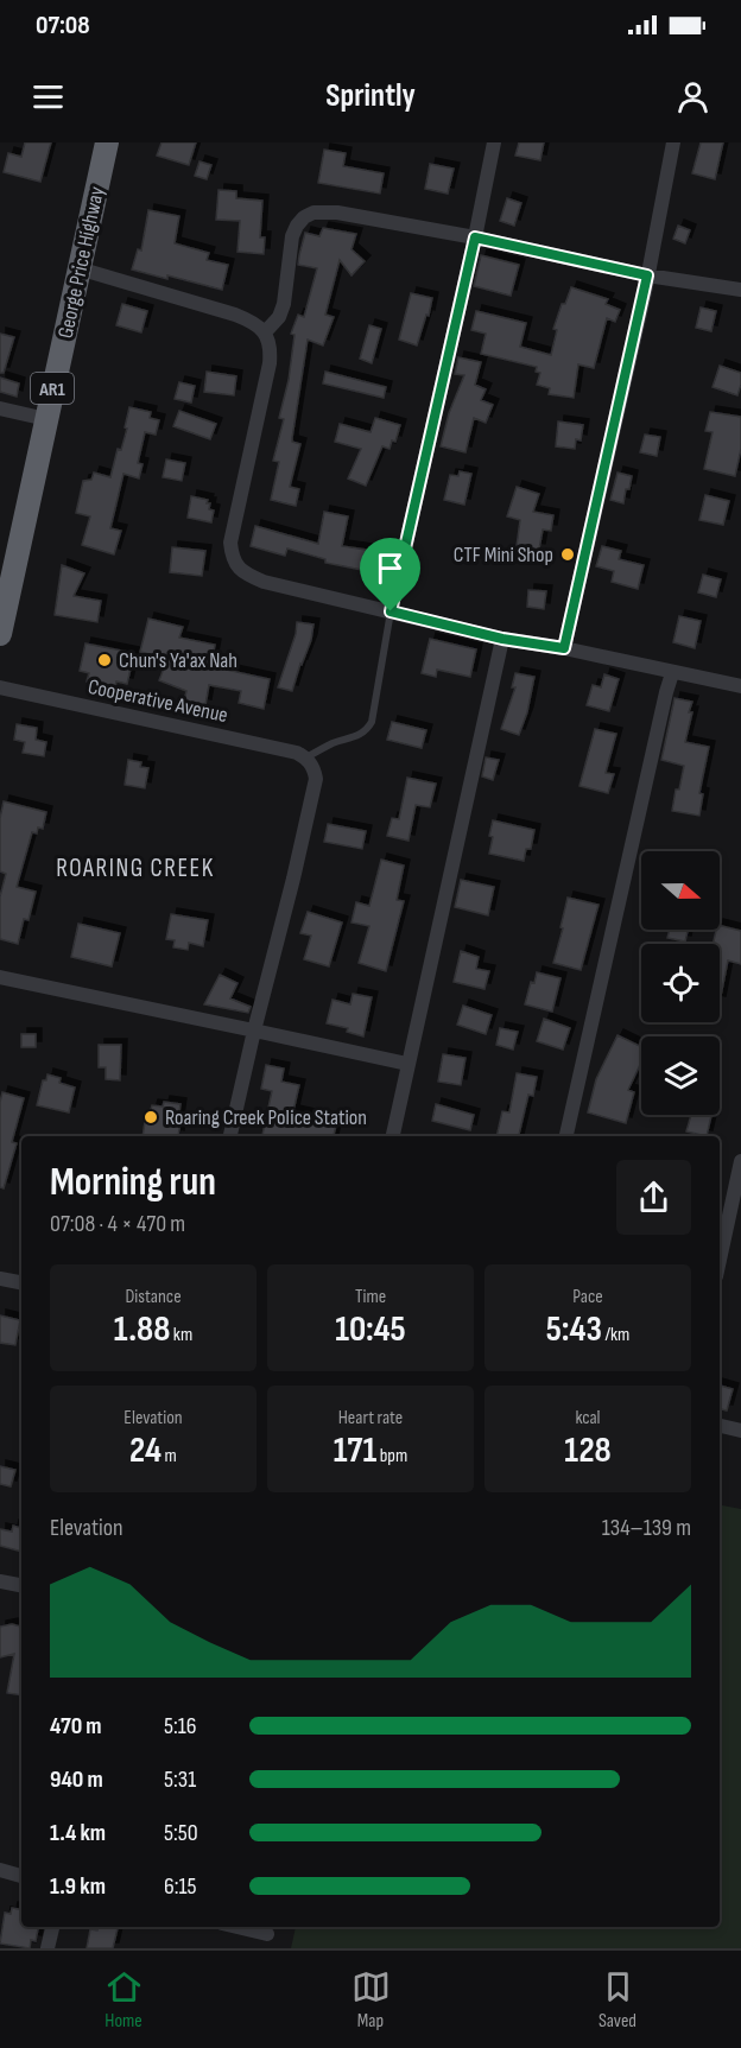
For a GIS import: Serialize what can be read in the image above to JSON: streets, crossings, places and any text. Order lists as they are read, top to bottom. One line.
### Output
{"streets":{"highway":["George Price Highway","AR1"],"street":["Cooperative Avenue"]},"districts":["ROARING CREEK"],"places":["CTF Mini Shop","Chun's Ya'ax Nah","Roaring Creek Police Station"],"north":"right","page":{"status":"07:08","header":"Sprintly","heading":["Morning run","07:08 · 4 × 470 m"],"stats":[["Distance","1.88 km"],["Time","10:45"],["Pace","5:43 /km"],["Elevation","24 m"],["Heart rate","171 bpm"],["kcal","128"]],"chart":["Elevation","134–139 m"],"list":[{"name":"470 m","note":"5:16"},{"name":"940 m","note":"5:31"},{"name":"1.4 km","note":"5:50"},{"name":"1.9 km","note":"6:15"}],"tabs":["Home","Map","Saved"]}}
